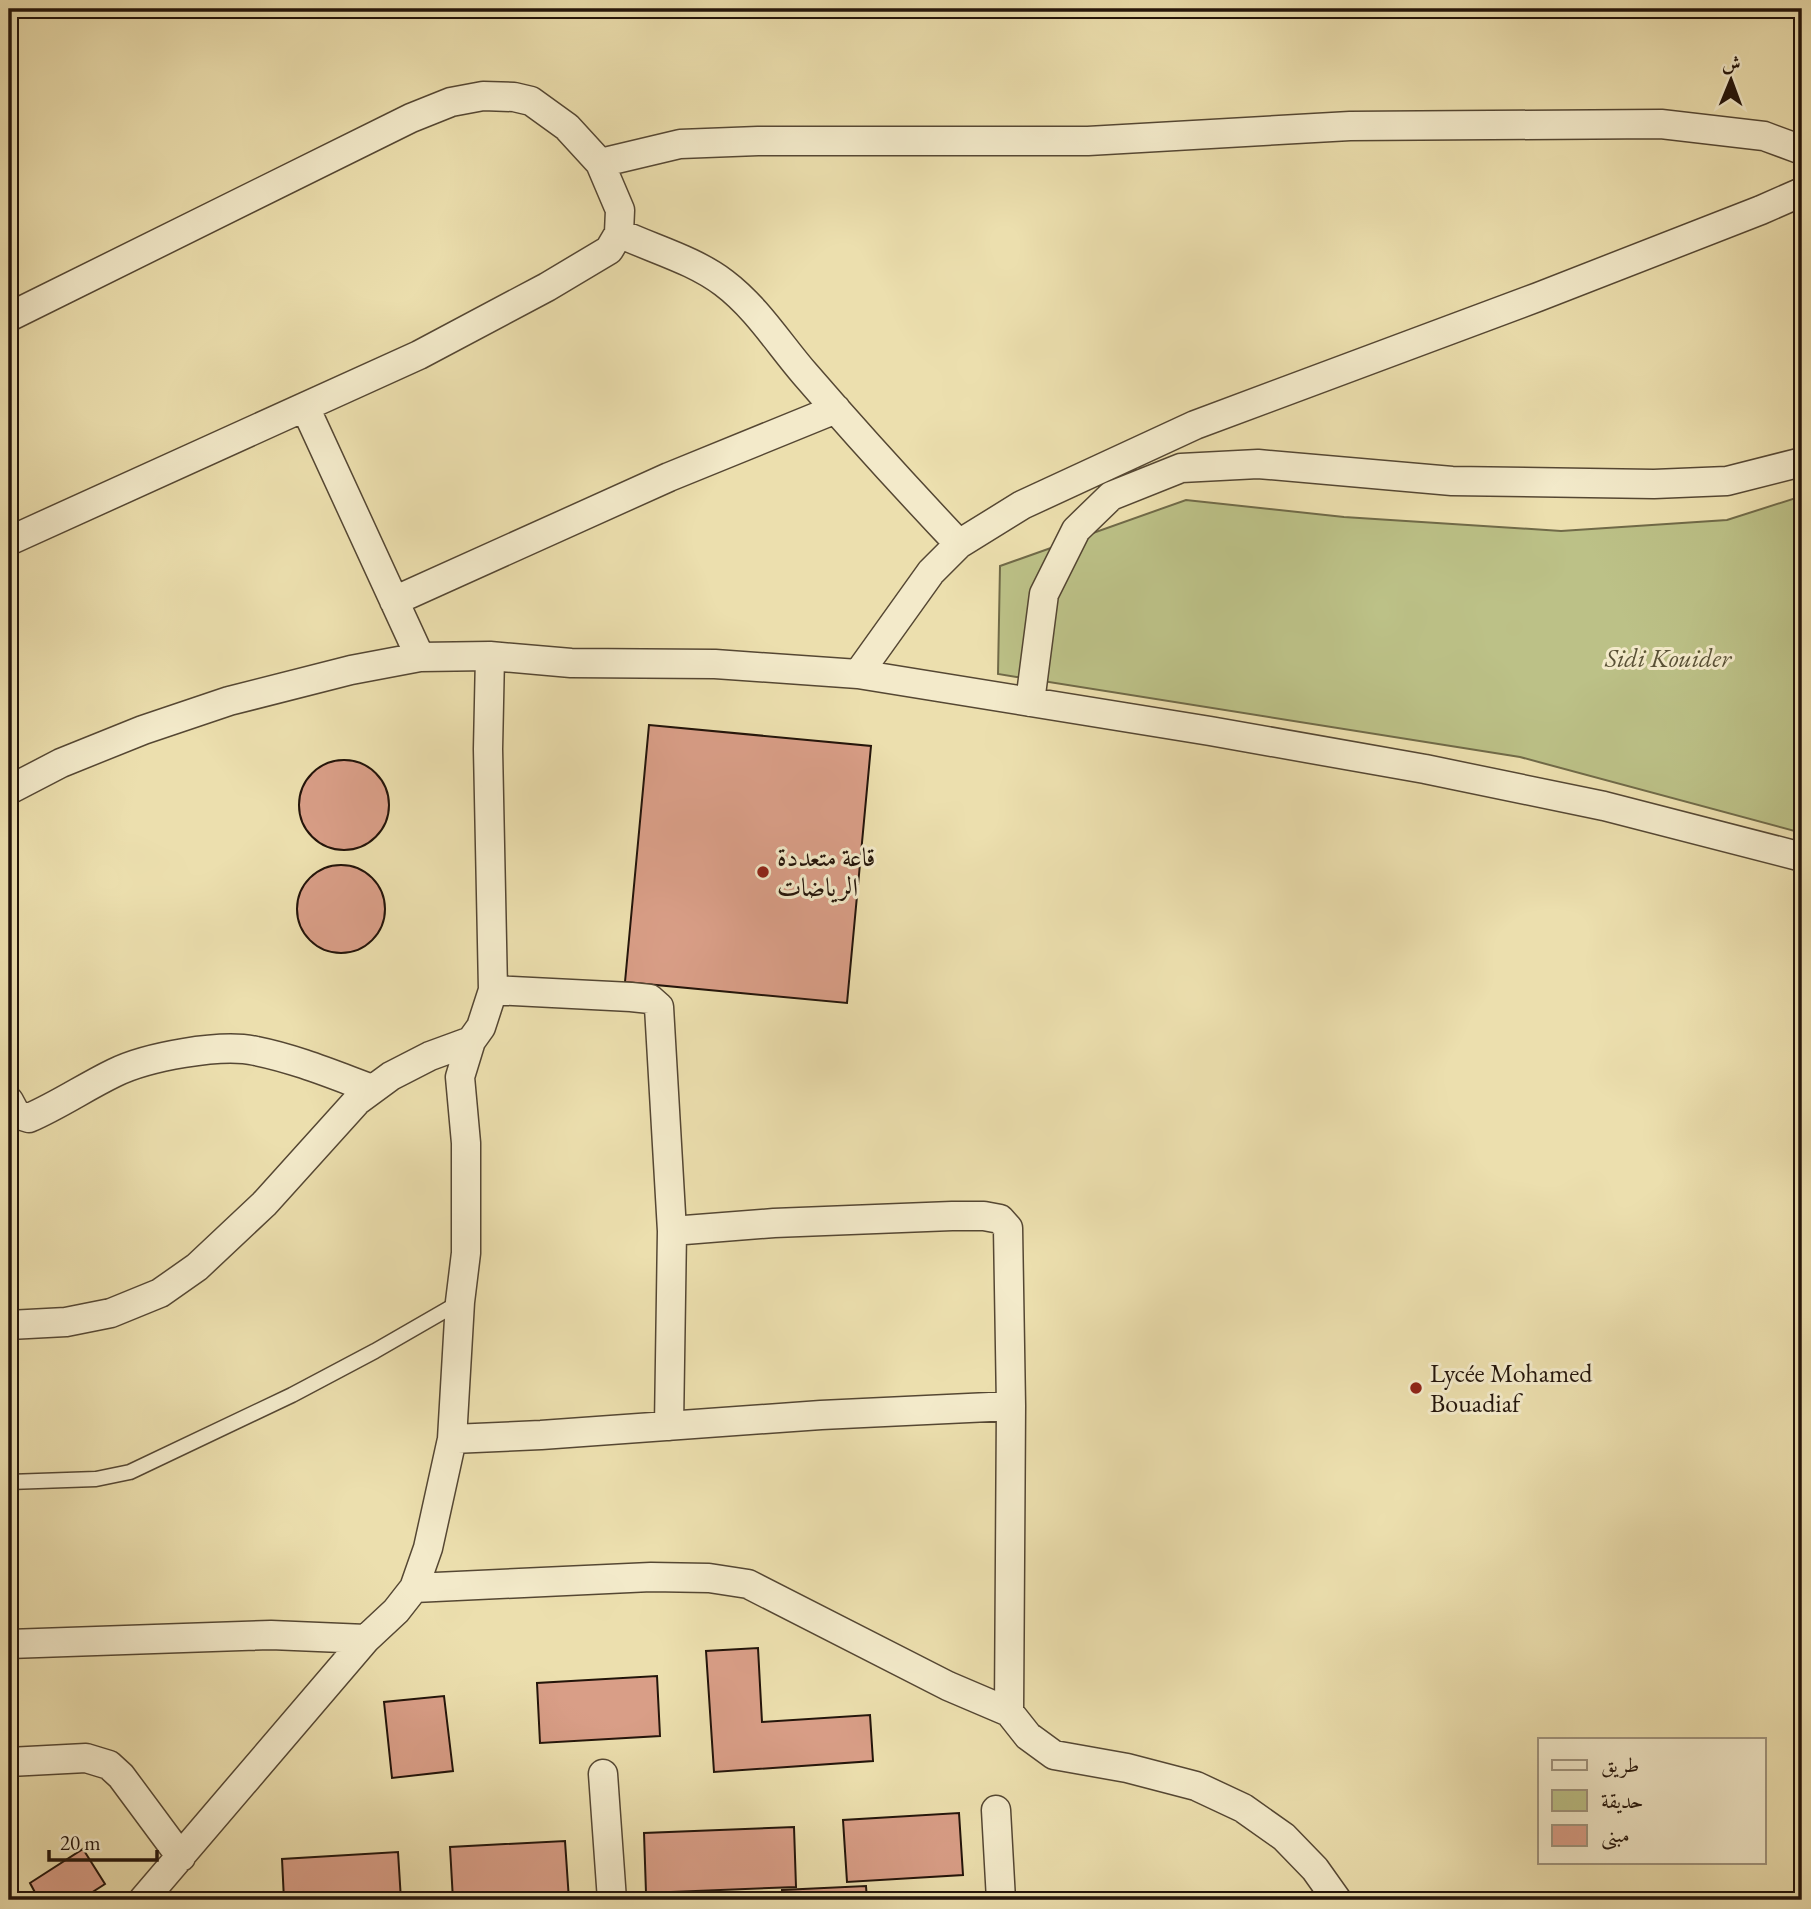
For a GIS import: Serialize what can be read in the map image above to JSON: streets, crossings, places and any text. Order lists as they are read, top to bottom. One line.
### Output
{"parks":["Sidi Kouider"],"places":["قاعة متعددة الرياضات","Lycée Mohamed Bouadiaf"],"legend":["طريق","حديقة","مبنى"],"scale_bar":"20 m","north":"top"}
